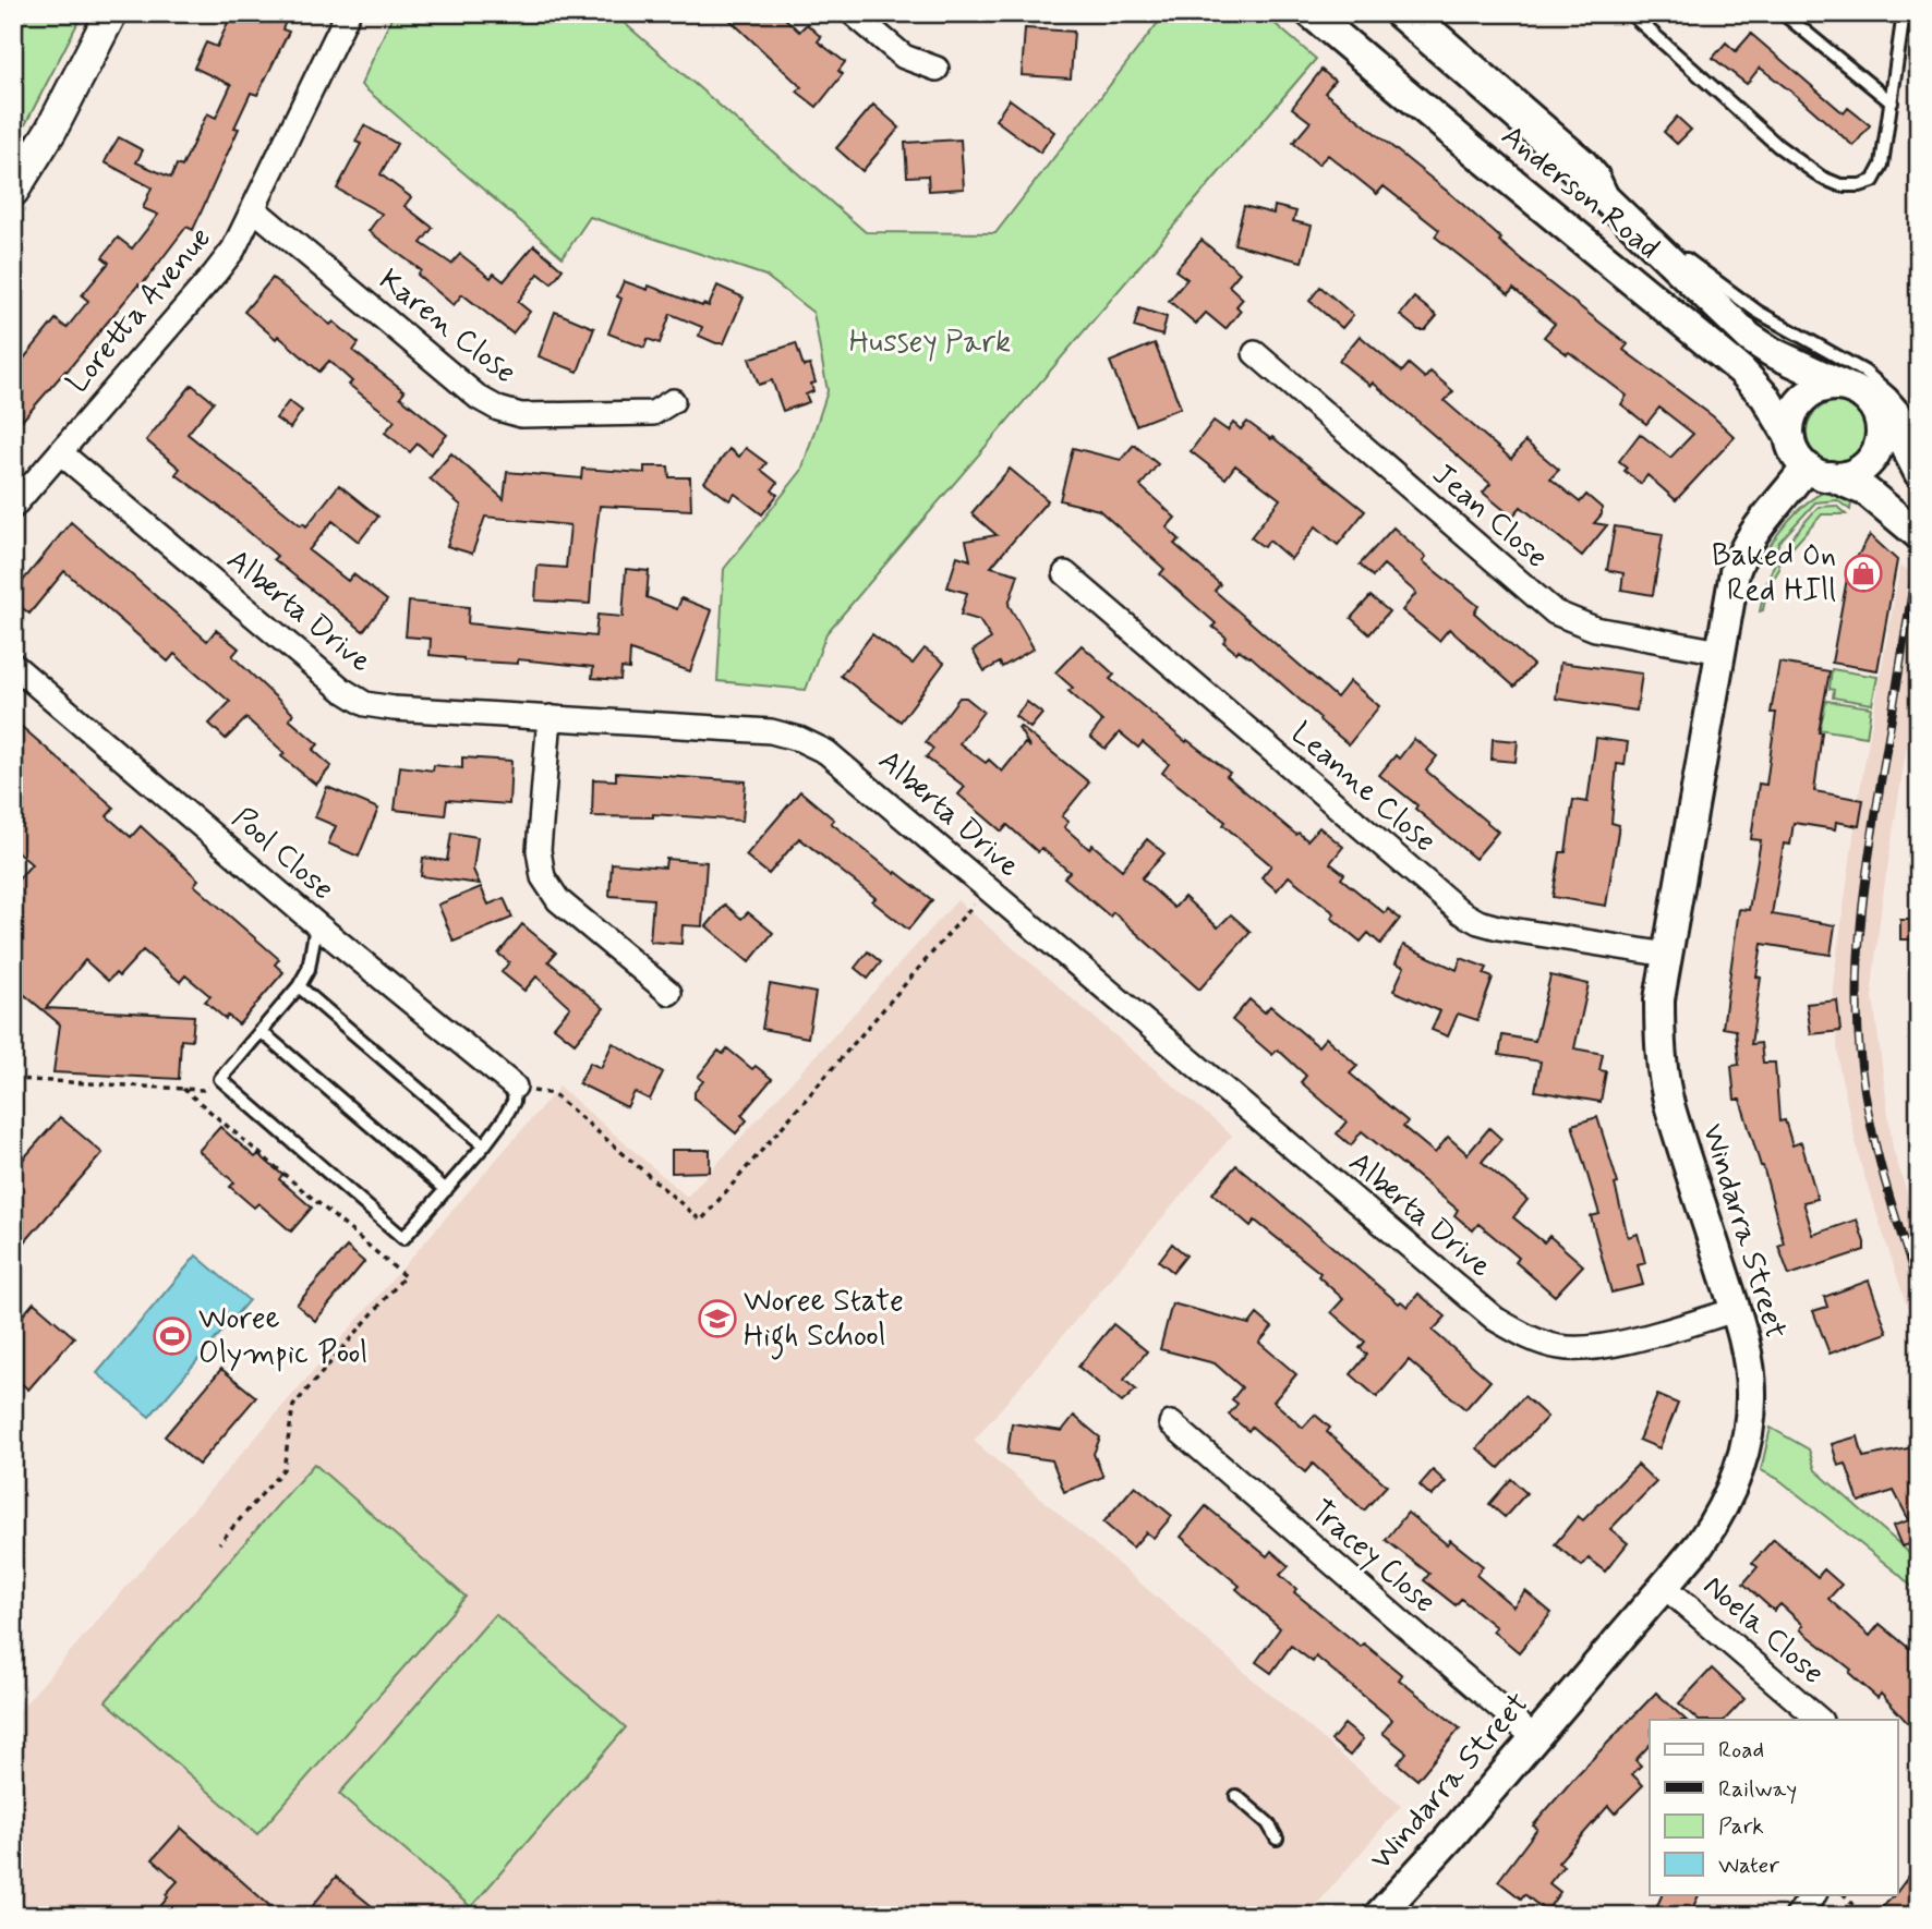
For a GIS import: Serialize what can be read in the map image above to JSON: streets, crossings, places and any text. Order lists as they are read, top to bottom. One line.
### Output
{"streets":{"street":["Anderson Road","Loretta Avenue","Karen Close","Jean Close","Alberta Drive","Leanne Close","Pool Close","Windarra Street","Tracey Close","Noela Close"]},"crossings":[["Anderson Road","Windarra Street"],["Loretta Avenue","Karen Close"],["Loretta Avenue","Alberta Drive"],["Jean Close","Windarra Street"],["Alberta Drive","Windarra Street"],["Leanne Close","Windarra Street"],["Windarra Street","Tracey Close"],["Windarra Street","Noela Close"]],"parks":["Hussey Park"],"places":{"shop":["Baked On Red HIll"],"school or university":["Woree State High School"],"sports":["Woree Olympic Pool"]},"legend":["Road","Railway","Park","Water"]}
